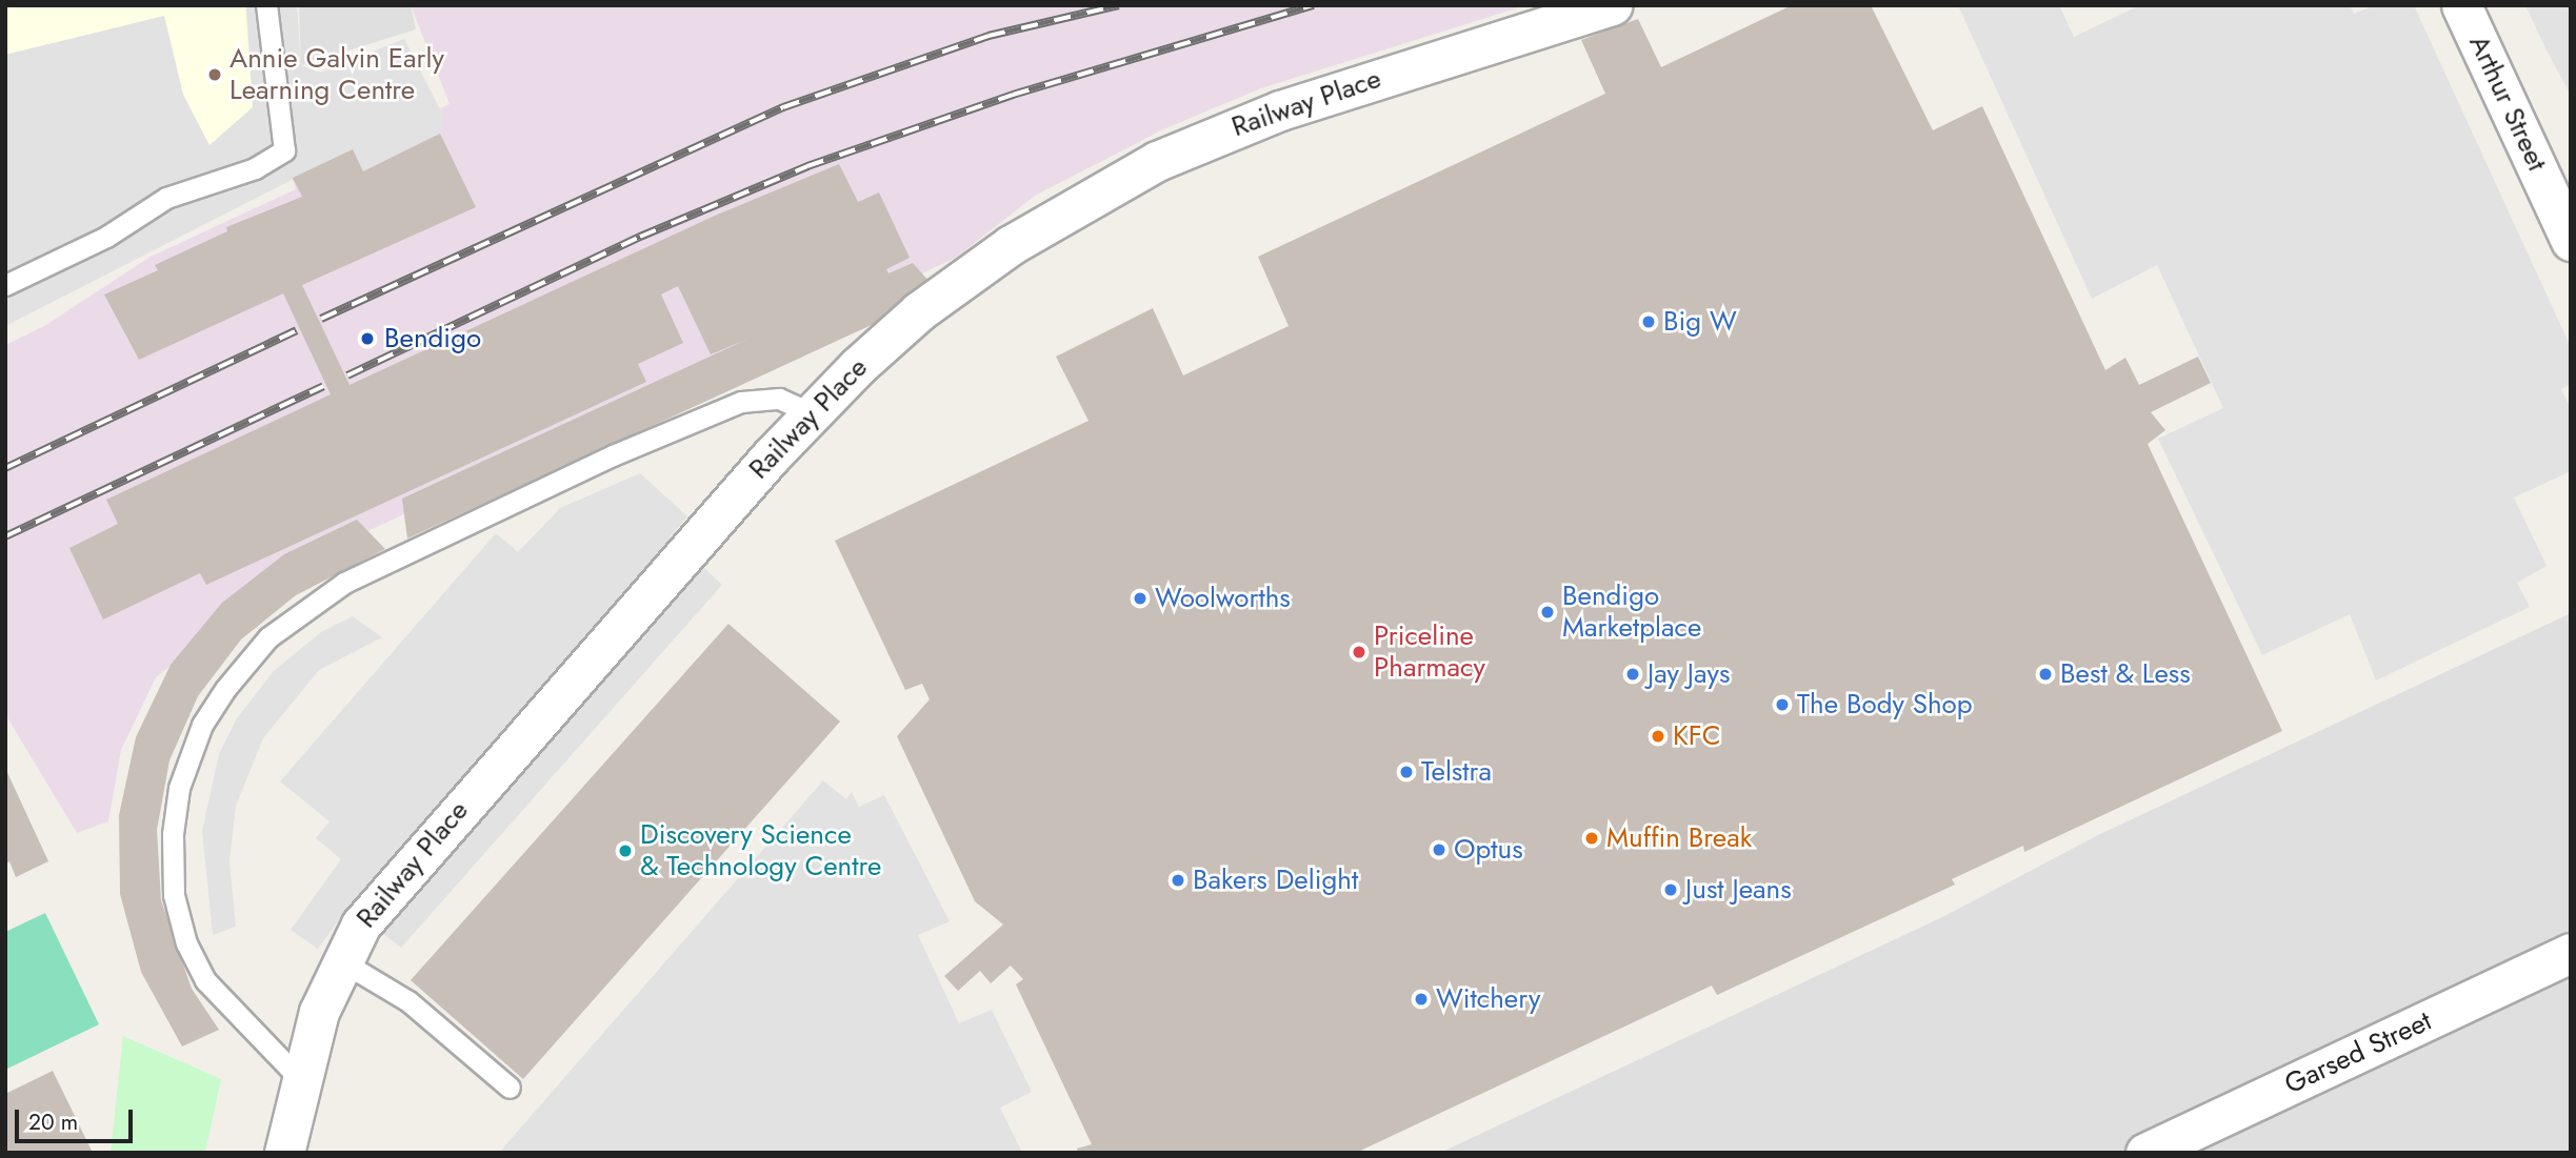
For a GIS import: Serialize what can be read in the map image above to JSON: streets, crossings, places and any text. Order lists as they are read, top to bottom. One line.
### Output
{"streets":{"street":["Railway Place","Arthur Street","Garsed Street"]},"places":["Annie Galvin Early Learning Centre","Big W","Bendigo","Woolworths","Bendigo Marketplace","Priceline Pharmacy","Jay Jays","Best & Less","The Body Shop","KFC","Telstra","Muffin Break","Optus","Discovery Science & Technology Centre","Bakers Delight","Just Jeans","Witchery"],"scale_bar":"20 m"}
